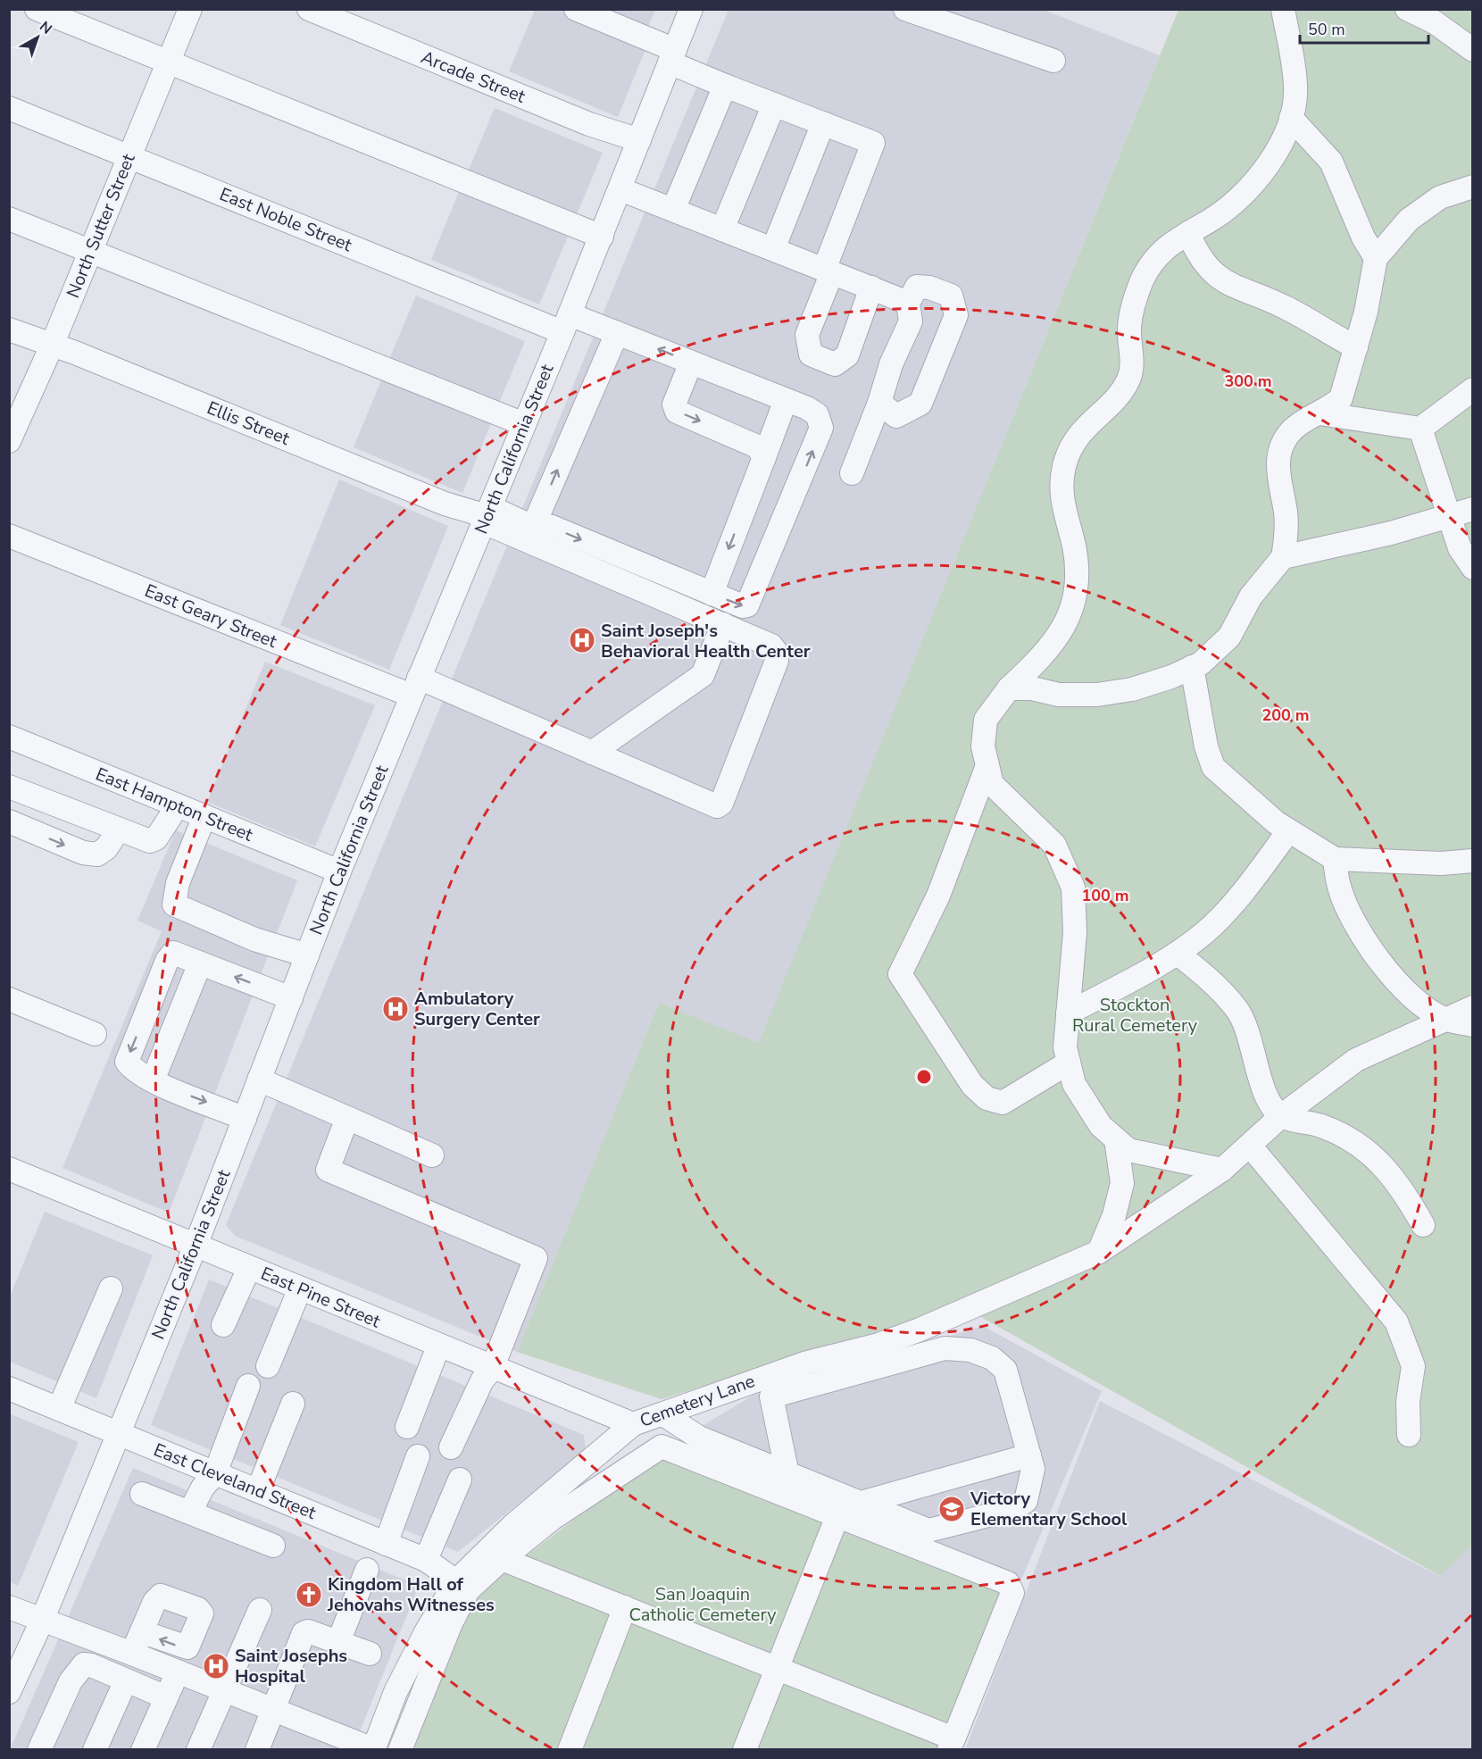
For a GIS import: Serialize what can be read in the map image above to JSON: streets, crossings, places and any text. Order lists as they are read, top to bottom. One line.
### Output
{"streets":{"street":["Arcade Street","East Noble Street","North Sutter Street","Ellis Street","North California Street","East Geary Street","East Hampton Street","East Pine Street","Cemetery Lane","East Cleveland Street"]},"crossings":[["Arcade Street","North California Street"],["East Noble Street","North Sutter Street"],["East Noble Street","Ellis Street"],["East Noble Street","North California Street"],["East Noble Street","East Geary Street"],["North Sutter Street","Ellis Street"],["Ellis Street","North California Street"],["Ellis Street","East Geary Street"],["North California Street","East Geary Street"],["North California Street","East Hampton Street"],["North California Street","East Pine Street"],["North California Street","East Cleveland Street"],["East Pine Street","Cemetery Lane"],["Cemetery Lane","East Cleveland Street"]],"parks":["Stockton Rural Cemetery","San Joaquin Catholic Cemetery"],"places":{"hospital":["Saint Joseph's Behavioral Health Center","Ambulatory Surgery Center","Saint Josephs Hospital"],"school or university":["Victory Elementary School"],"church":["Kingdom Hall of Jehovahs Witnesses"]},"scale_bar":"50 m","north":"top right","rings":["300 m","200 m","100 m"]}
